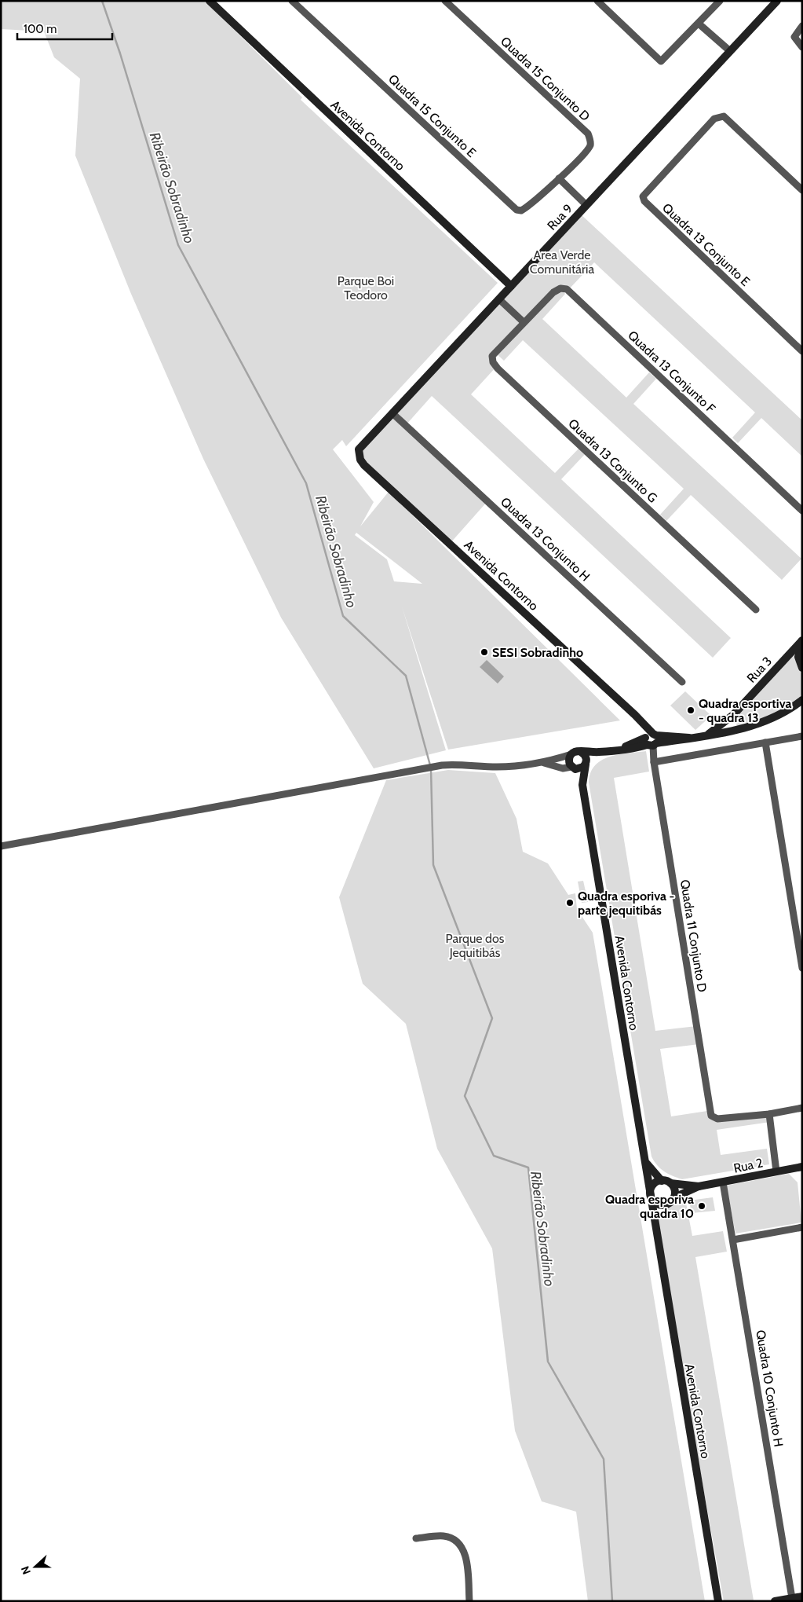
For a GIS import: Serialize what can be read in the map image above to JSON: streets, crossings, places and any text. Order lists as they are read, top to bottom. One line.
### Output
{"streets":{"street":["Quadra 15 Conjunto D","Quadra 15 Conjunto E","Avenida Contorno","Rua 9","Quadra 13 Conjunto E","Quadra 13 Conjunto F","Quadra 13 Conjunto G","Quadra 13 Conjunto H","Rua 3","Quadra 11 Conjunto D","Rua 2","Quadra 10 Conjunto H"]},"crossings":[["Quadra 15 Conjunto D","Quadra 15 Conjunto E"],["Avenida Contorno","Rua 9"],["Avenida Contorno","Quadra 11 Conjunto D"],["Avenida Contorno","Rua 2"],["Rua 9","Quadra 13 Conjunto H"],["Quadra 13 Conjunto F","Quadra 13 Conjunto G"],["Rua 2","Quadra 10 Conjunto H"]],"water":["Ribeirão Sobradinho"],"parks":["Area Verde Comunitária","Parque Boi Teodoro","Parque dos Jequitibás"],"places":["SESI Sobradinho","Quadra esportiva - quadra 13","Quadra esporiva - parte jequitibás","Quadra esporiva quadra 10"],"scale_bar":"100 m","north":"left"}
